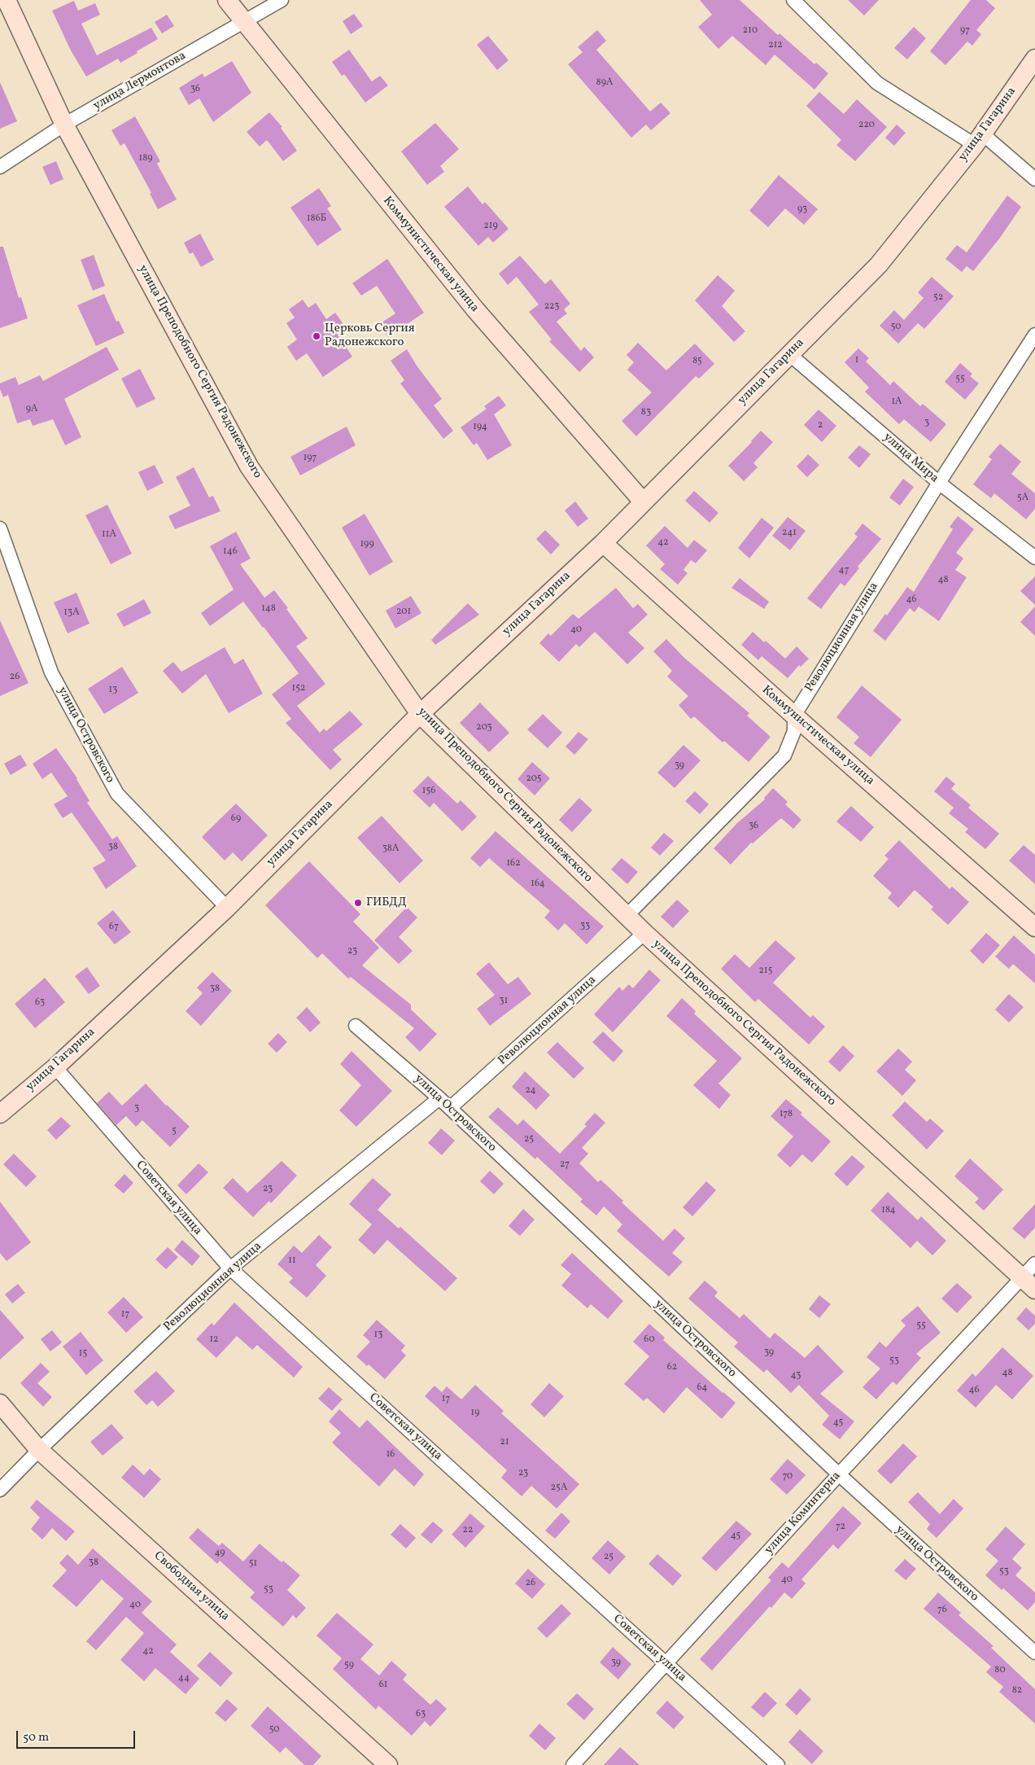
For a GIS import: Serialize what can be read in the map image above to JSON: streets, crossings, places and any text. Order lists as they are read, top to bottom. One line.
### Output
{"streets":{"street":["улица Лермонтова","улица Гагарина","Коммунистическая улица","улица Преподобного Сергия Радонежского","улица Мира","Революционная улица","улица Островского","Советская улица","улица Коминтерна","Свободная улица"]},"crossings":[["улица Лермонтова","Коммунистическая улица"],["улица Лермонтова","улица Преподобного Сергия Радонежского"],["улица Гагарина","Коммунистическая улица"],["улица Гагарина","улица Преподобного Сергия Радонежского"],["улица Гагарина","улица Мира"],["улица Гагарина","улица Островского"],["улица Гагарина","Советская улица"],["Коммунистическая улица","Революционная улица"],["улица Преподобного Сергия Радонежского","Революционная улица"],["улица Преподобного Сергия Радонежского","улица Коминтерна"],["улица Мира","Революционная улица"],["Революционная улица","улица Островского"],["Революционная улица","Советская улица"],["Революционная улица","Свободная улица"],["улица Островского","улица Коминтерна"],["Советская улица","улица Коминтерна"]],"places":["Церковь Сергия Радонежского","ГИБДД"],"house_numbers":["210","97","212","89А","36","220","189","93","186Б","219","52","223","50","1","85","55","1А","9А","83","3","2","194","197","5А","241","11А","42","199","146","47","48","46","148","201","13А","40","26","152","13","203","39","205","156","69","36","38","38А","162","164","33","67","23","215","38","31","63","24","3","178","5","25","27","23","184","11","17","55","13","12","60","39","15","53","62","48","43","64","46","17","19","45","21","16","23","70","25А","72","22","45","49","25","38","51","53","40","26","53","40","76","42","39","59","80","44","61","82","63","50"],"scale_bar":"50 m"}
